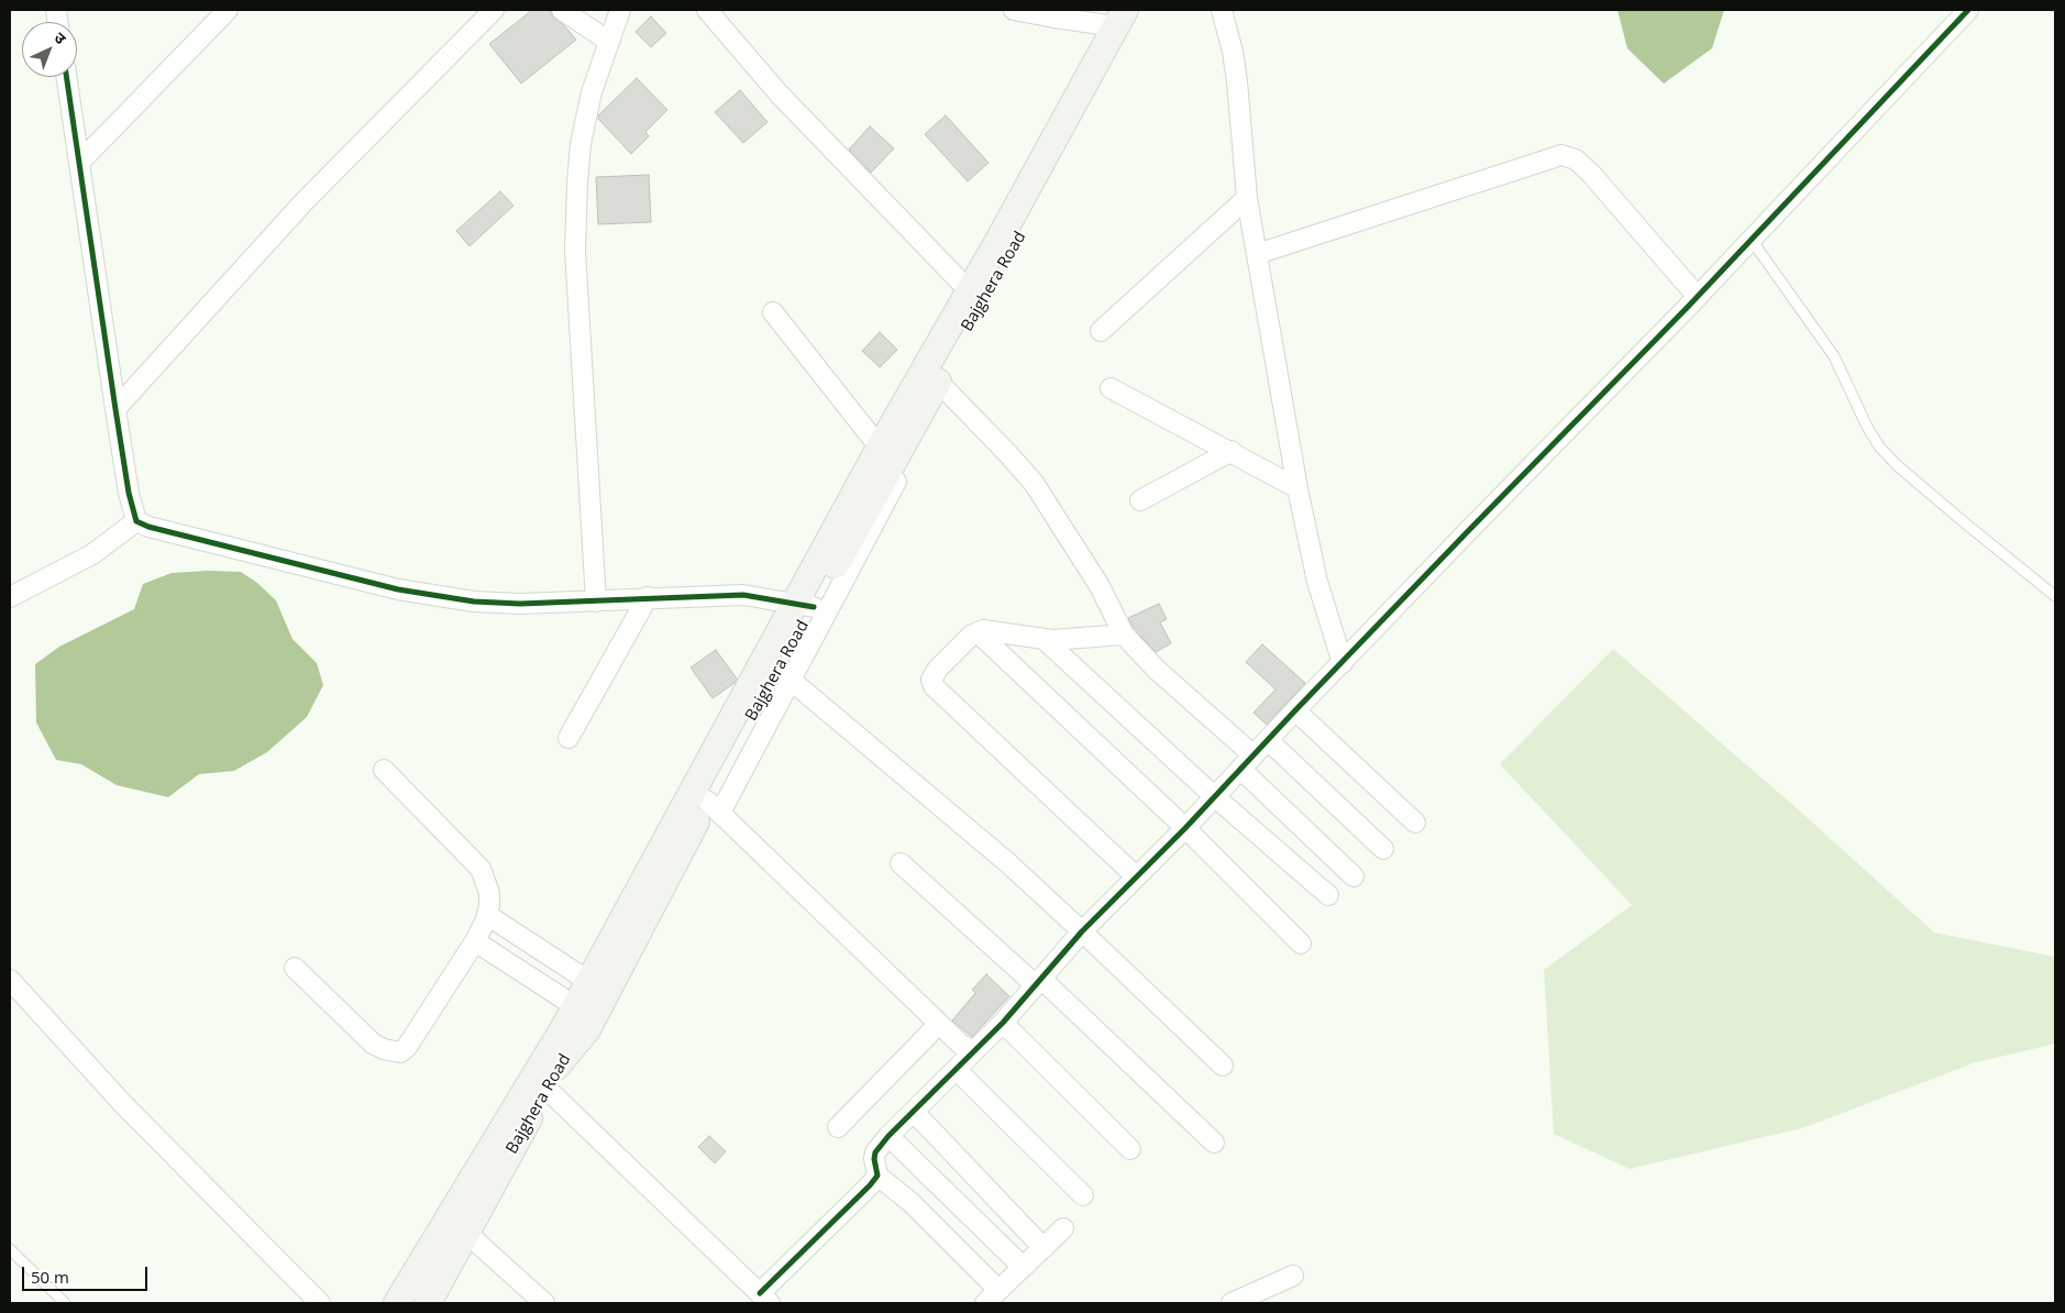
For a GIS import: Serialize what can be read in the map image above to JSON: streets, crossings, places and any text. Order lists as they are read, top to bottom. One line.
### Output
{"streets":{"main road":["Bajghera Road"]},"scale_bar":"50 m","north":"top right"}
